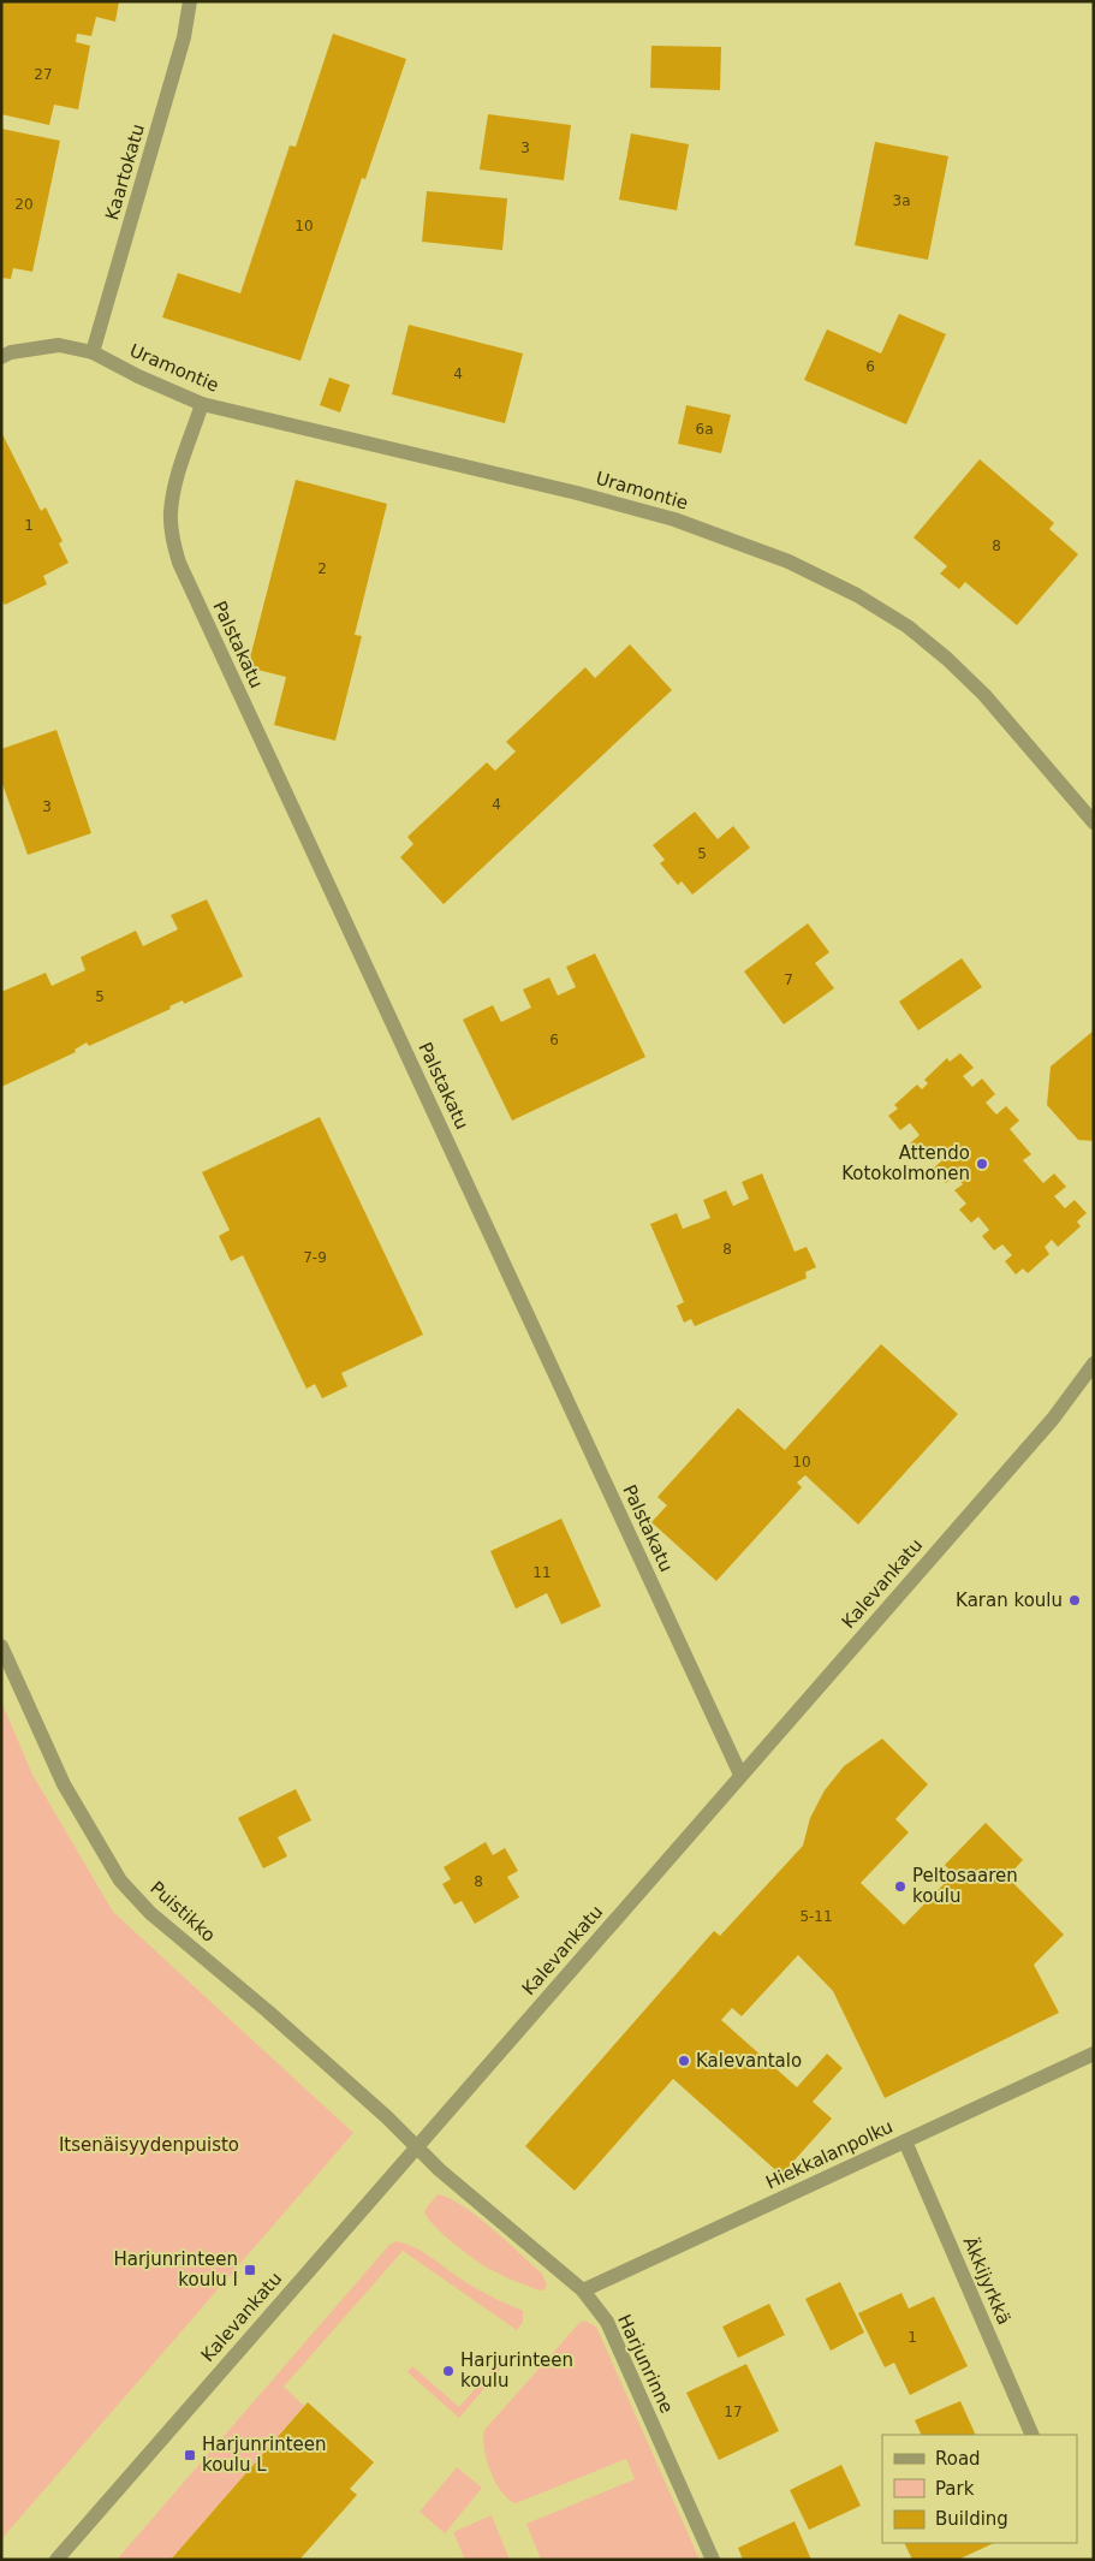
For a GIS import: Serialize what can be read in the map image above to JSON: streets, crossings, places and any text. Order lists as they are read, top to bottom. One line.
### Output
{"streets":{"street":["Kaartokatu","Uramontie","Palstakatu","Kalevankatu","Puistikko","Hiekkalanpolku","Äkkijyrkkä","Harjunrinne"]},"crossings":[["Kaartokatu","Uramontie"],["Uramontie","Palstakatu"],["Palstakatu","Kalevankatu"],["Kalevankatu","Puistikko"],["Kalevankatu","Harjunrinne"],["Puistikko","Harjunrinne"],["Hiekkalanpolku","Äkkijyrkkä"],["Hiekkalanpolku","Harjunrinne"]],"parks":["Itsenäisyydenpuisto"],"places":{"other":["Attendo Kotokolmonen","Karan koulu","Peltosaaren koulu","Kalevantalo","Harjurinteen koulu"],"transit":["Harjunrinteen koulu I","Harjunrinteen koulu L"]},"house_numbers":["27","3","3a","20","10","6","4","6a","1","8","2","4","3","5","7","5","6","8","7-9","10","11","8","5-11","1","17"],"legend":["Road","Park","Building"]}
